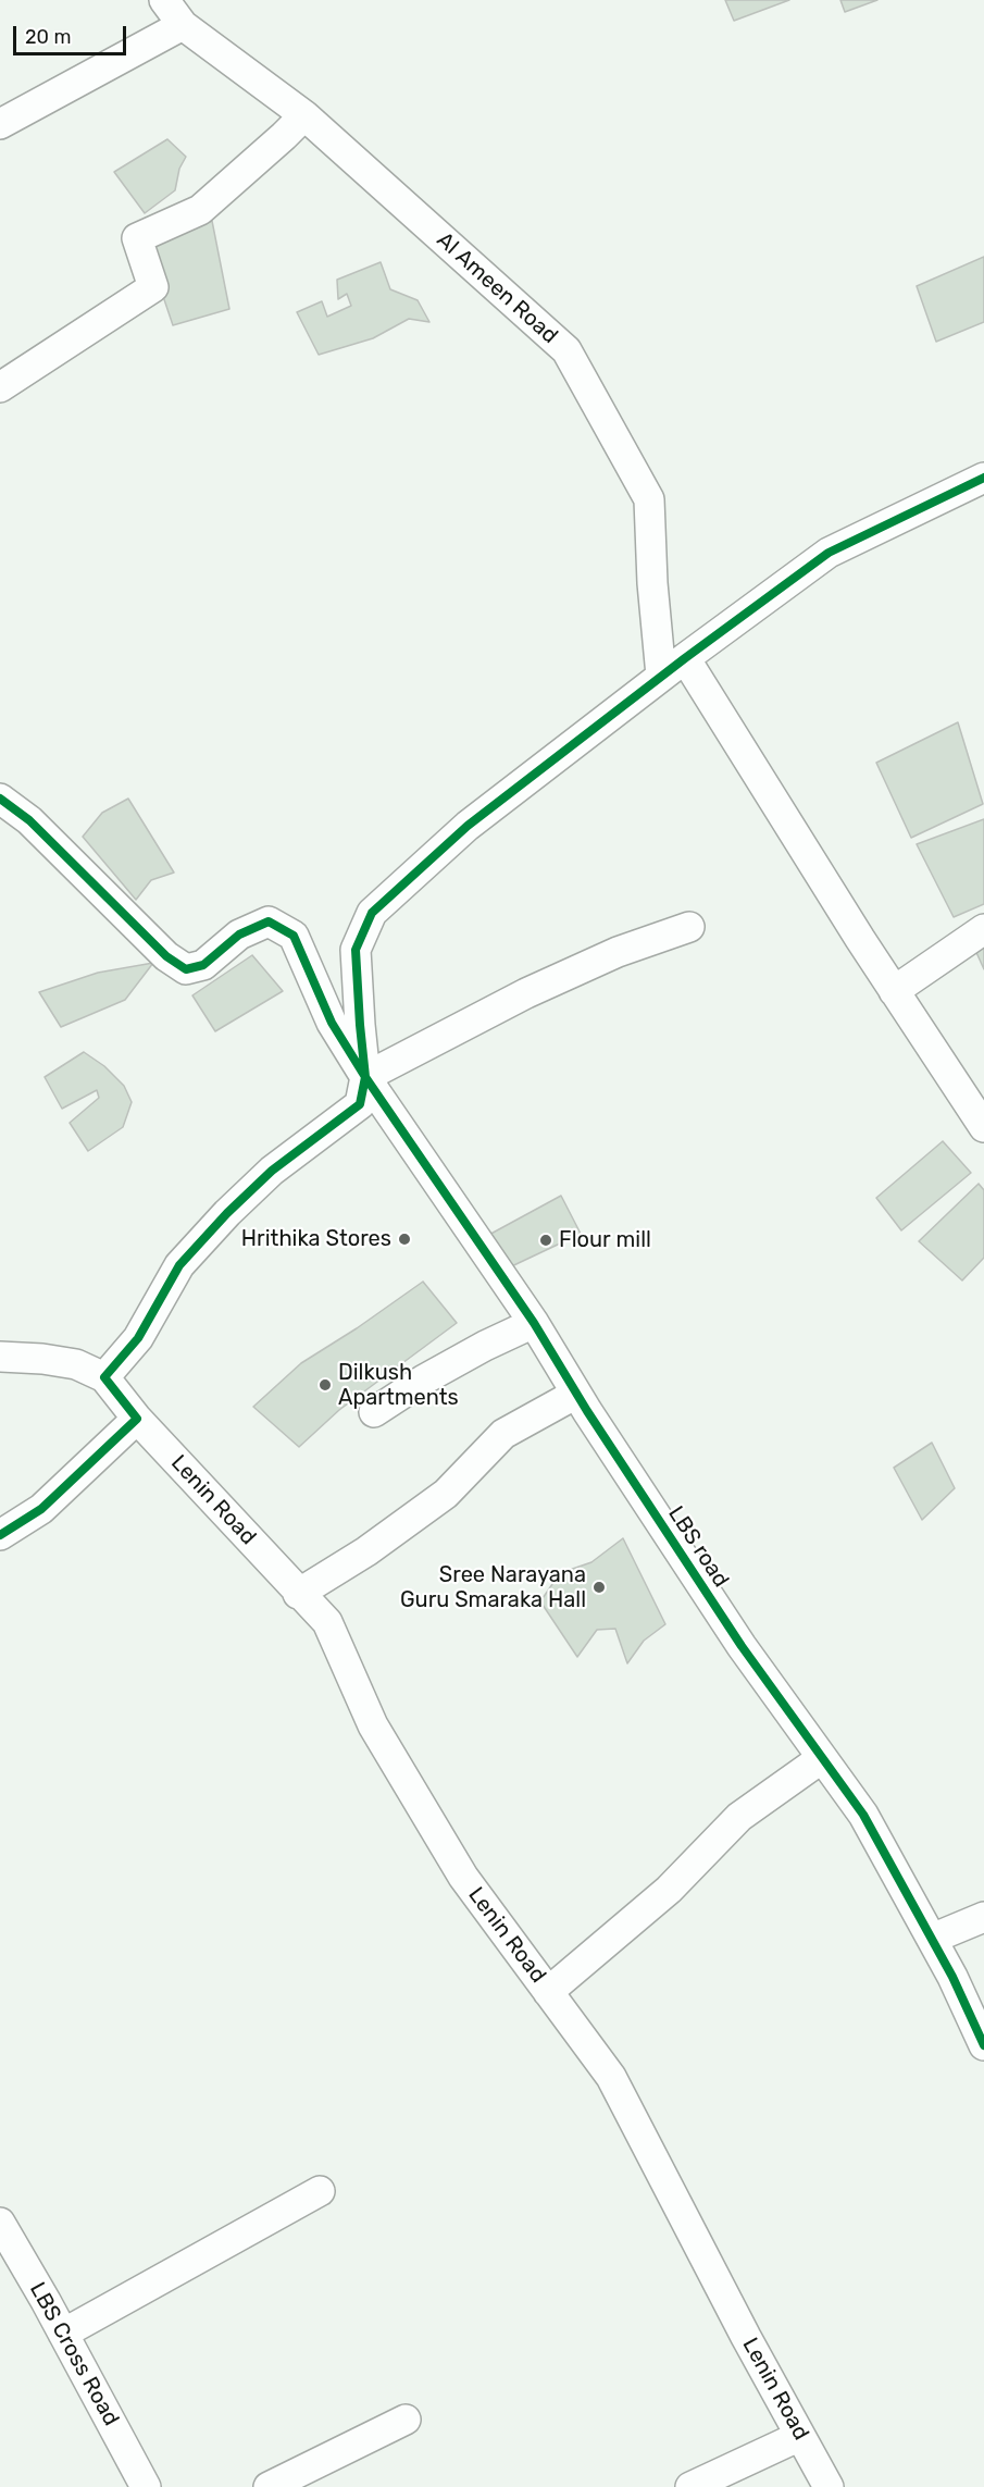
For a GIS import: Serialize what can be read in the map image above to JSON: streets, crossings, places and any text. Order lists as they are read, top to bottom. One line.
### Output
{"streets":{"street":["Al Ameen Road","Lenin Road","LBS road","LBS Cross Road"]},"places":["Hrithika Stores","Flour mill","Dilkush Apartments","Sree Narayana Guru Smaraka Hall"],"scale_bar":"20 m"}
